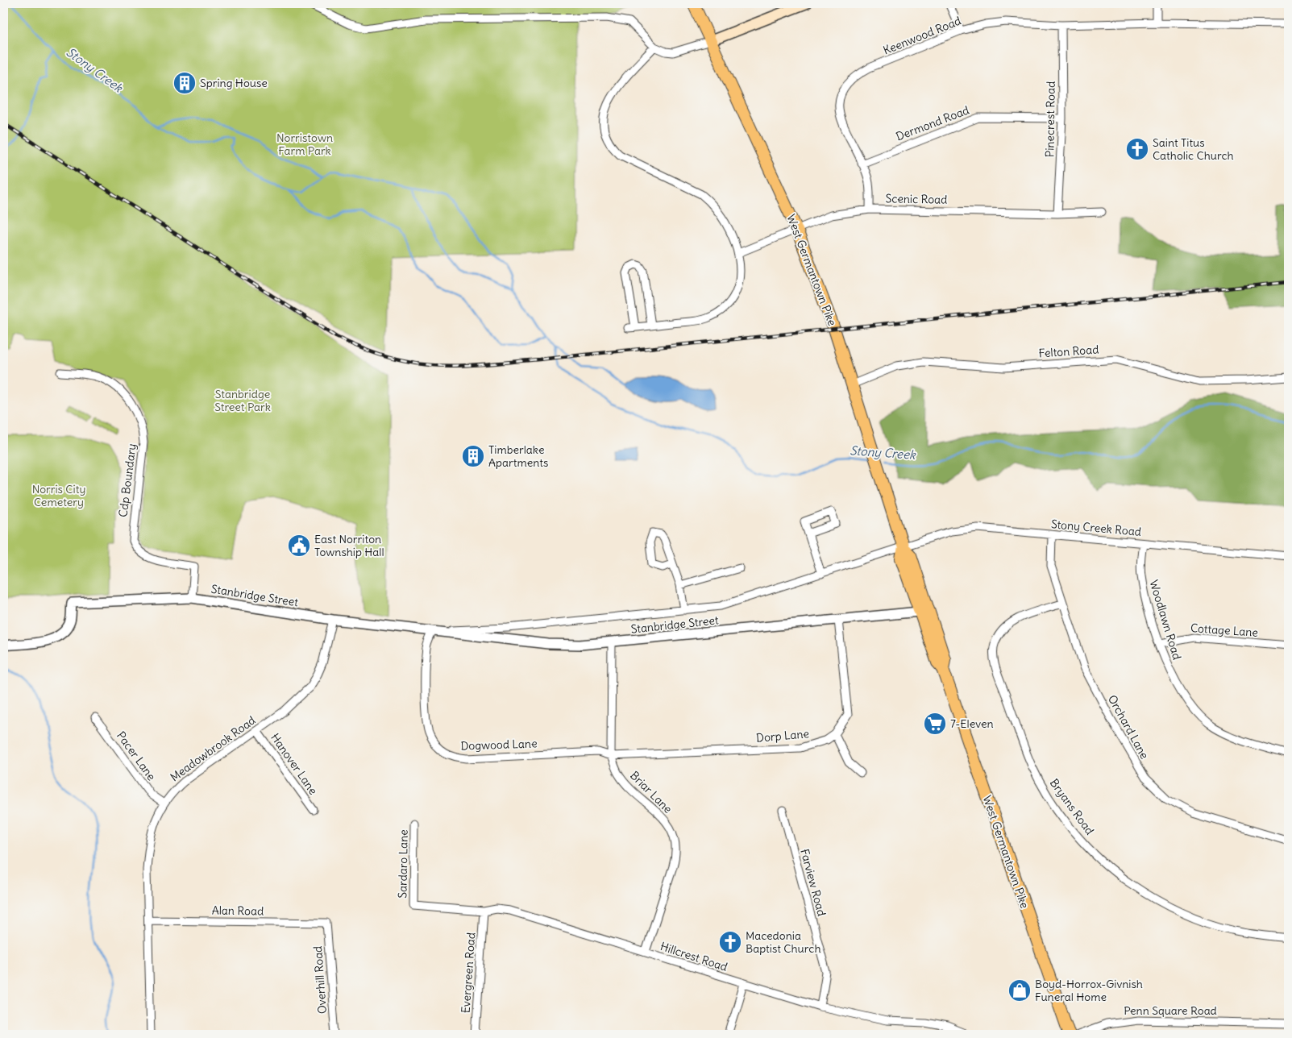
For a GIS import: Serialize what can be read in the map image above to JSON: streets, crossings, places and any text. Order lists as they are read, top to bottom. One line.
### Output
{"streets":{"main road":["West Germantown Pike"],"street":["Keenwood Road","Pinecrest Road","Dermond Road","Scenic Road","Felton Road","Cdp Boundary","Stony Creek Road","Stanbridge Street","Woodlawn Road","Cottage Lane","Orchard Lane","Dorp Lane","Dogwood Lane","Meadowbrook Road","Pacer Lane","Hanover Lane","Briar Lane","Bryans Road","Sardaro Lane","Farview Road","Alan Road","Hillcrest Road","Evergreen Road","Overhill Road","Penn Square Road"]},"crossings":[["Keenwood Road","Pinecrest Road"],["Keenwood Road","Dermond Road"],["Keenwood Road","Scenic Road"],["Pinecrest Road","Dermond Road"],["Pinecrest Road","Scenic Road"],["Scenic Road","West Germantown Pike"],["West Germantown Pike","Felton Road"],["West Germantown Pike","Stony Creek Road"],["West Germantown Pike","Stanbridge Street"],["Cdp Boundary","Stanbridge Street"],["Stony Creek Road","Stanbridge Street"],["Stony Creek Road","Woodlawn Road"],["Stony Creek Road","Orchard Lane"],["Stanbridge Street","Dogwood Lane"],["Stanbridge Street","Meadowbrook Road"],["Stanbridge Street","Briar Lane"],["Woodlawn Road","Cottage Lane"],["Orchard Lane","Bryans Road"],["Dorp Lane","Dogwood Lane"],["Dorp Lane","Briar Lane"],["Dogwood Lane","Briar Lane"],["Meadowbrook Road","Pacer Lane"],["Meadowbrook Road","Hanover Lane"],["Meadowbrook Road","Alan Road"],["Briar Lane","Hillcrest Road"],["Sardaro Lane","Hillcrest Road"],["Farview Road","Hillcrest Road"],["Alan Road","Overhill Road"],["Hillcrest Road","Evergreen Road"]],"water":["Stony Creek"],"parks":["Norristown Farm Park","Stanbridge Street Park","Norris City Cemetery"],"places":{"building":["Spring House","Timberlake Apartments"],"church":["Saint Titus Catholic Church","Macedonia Baptist Church"],"public building":["East Norriton Township Hall"],"supermarket":["7-Eleven"],"shop":["Boyd-Horrox-Givnish Funeral Home"]}}
